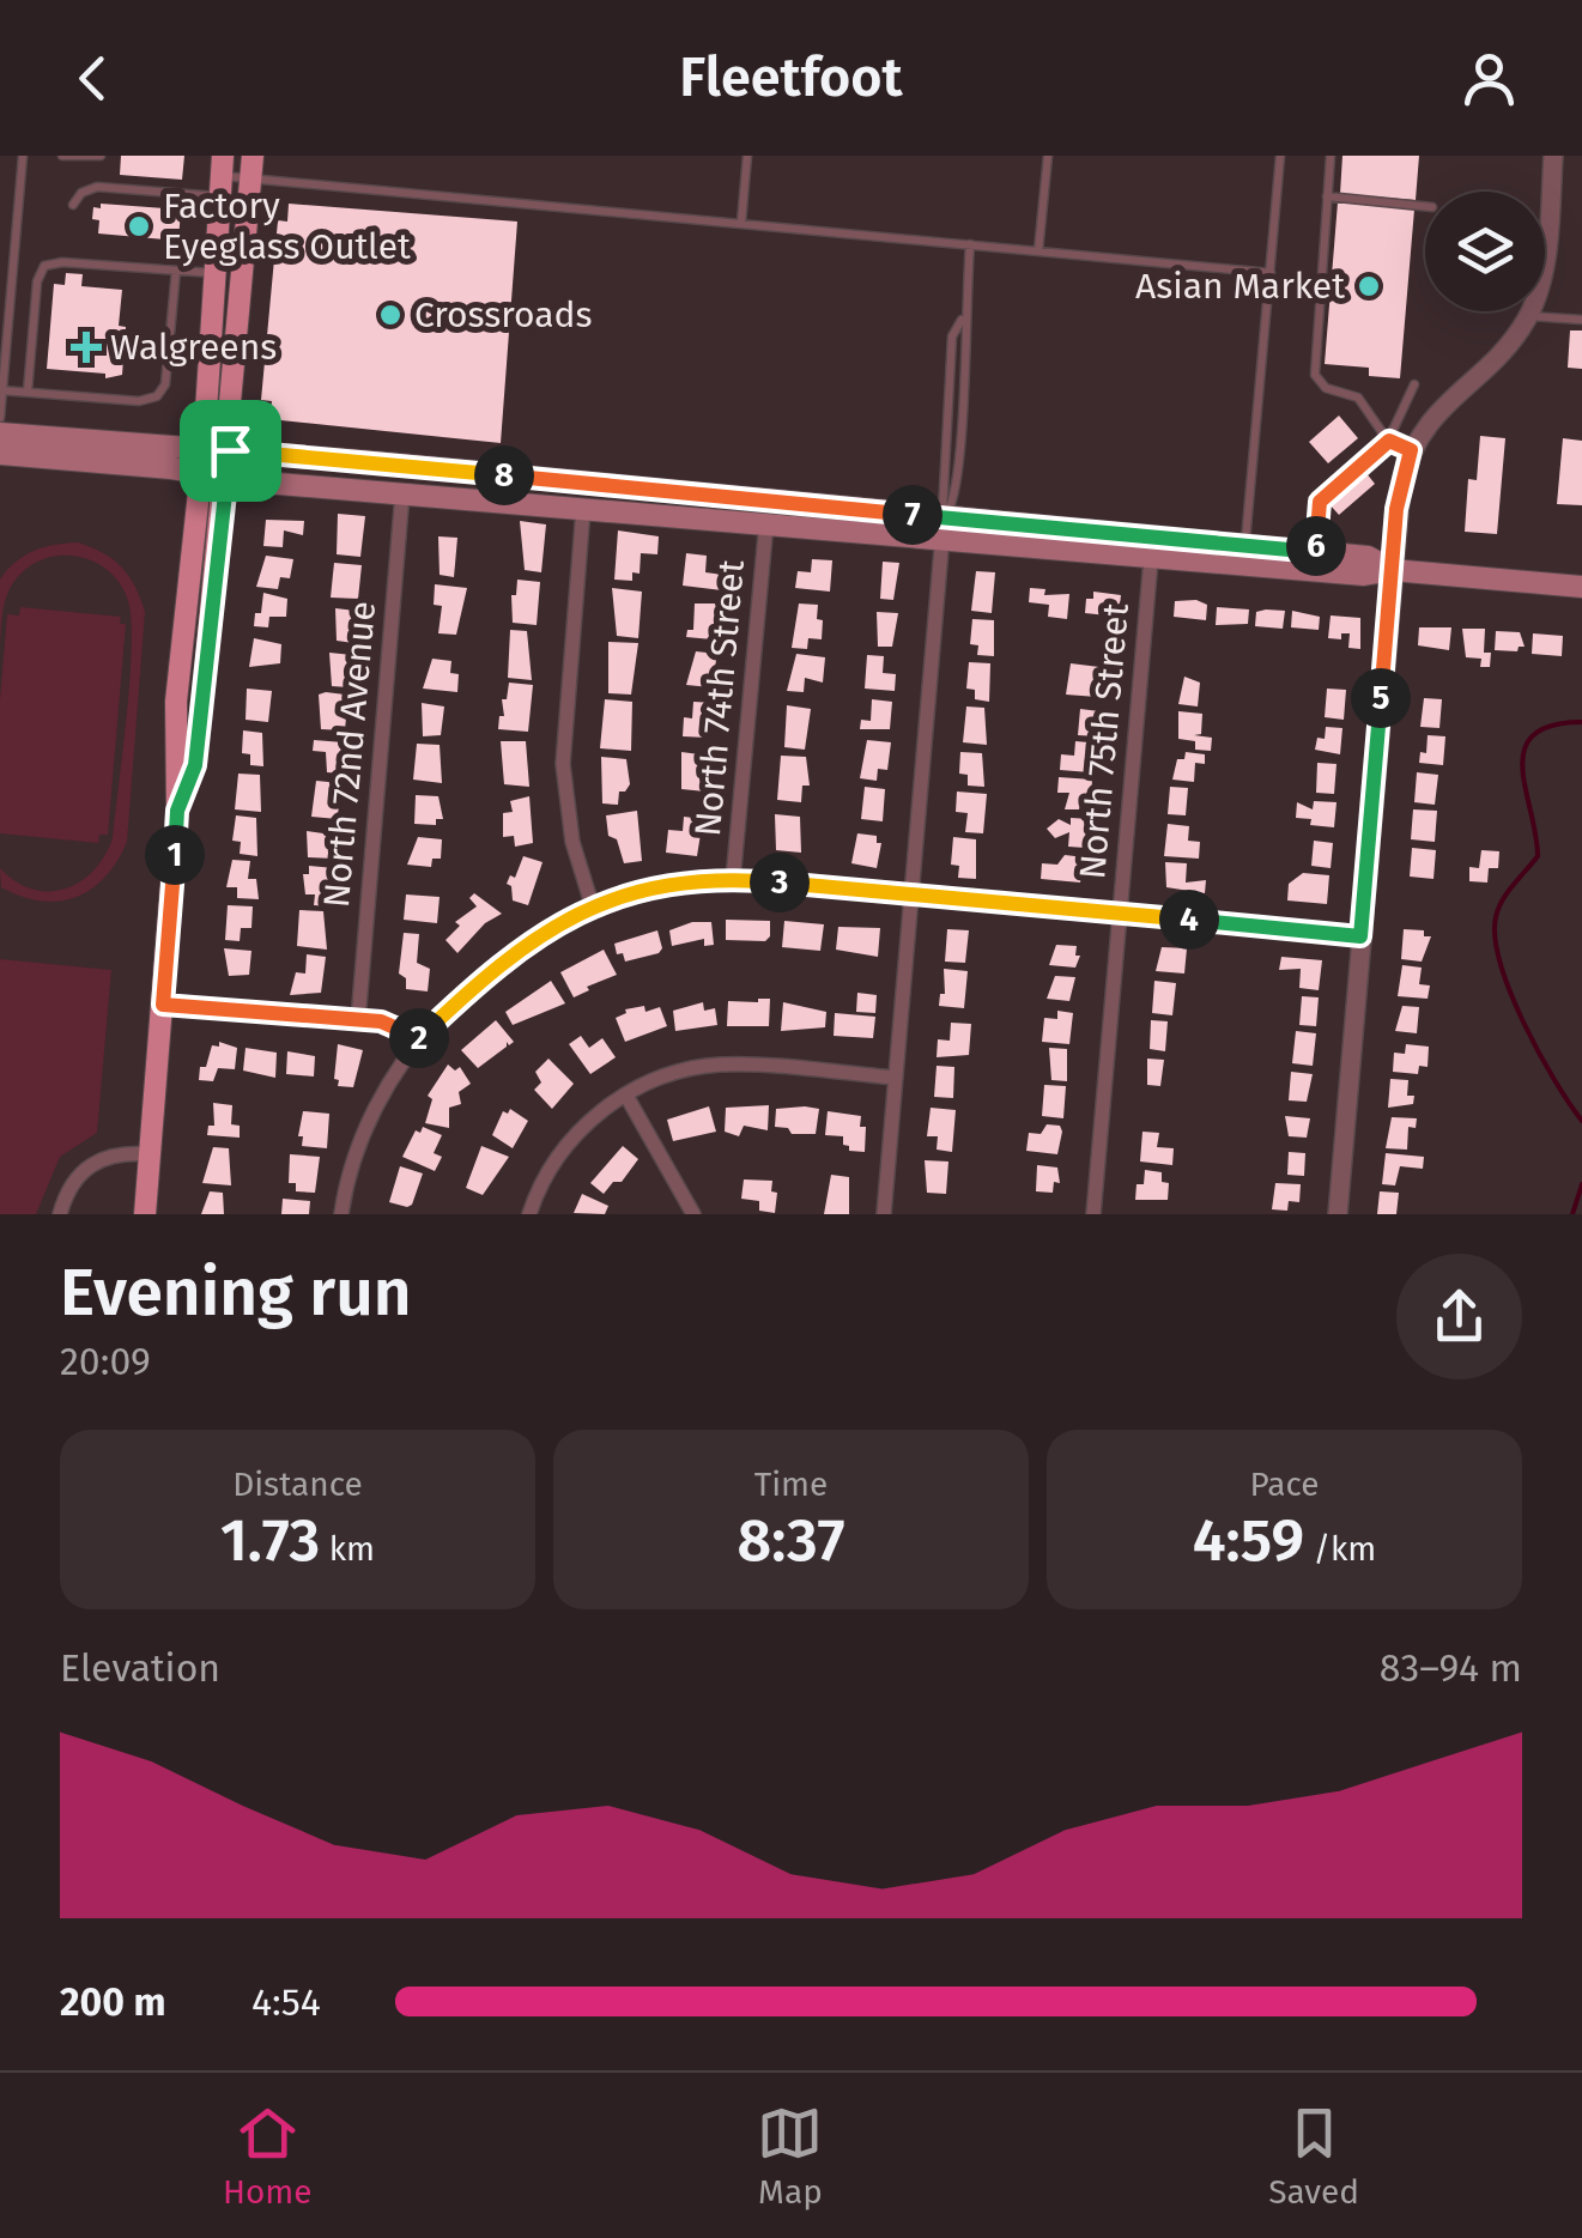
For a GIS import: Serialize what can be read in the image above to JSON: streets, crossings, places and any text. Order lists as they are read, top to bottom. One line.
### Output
{"streets":{"street":["North 74th Street","North 75th Street","North 72nd Avenue"]},"places":{"other":["Factory Eyeglass Outlet","Asian Market","Crossroads"],"health":["Walgreens"]},"page":{"header":"Fleetfoot","pins":["8","7","6","5","1","3","4","2"],"heading":["Evening run","20:09"],"stats":[["Distance","1.73 km"],["Time","8:37"],["Pace","4:59 /km"]],"chart":["Elevation","83–94 m"],"list":[{"name":"200 m","note":"4:54"}],"tabs":["Home","Map","Saved"]}}
